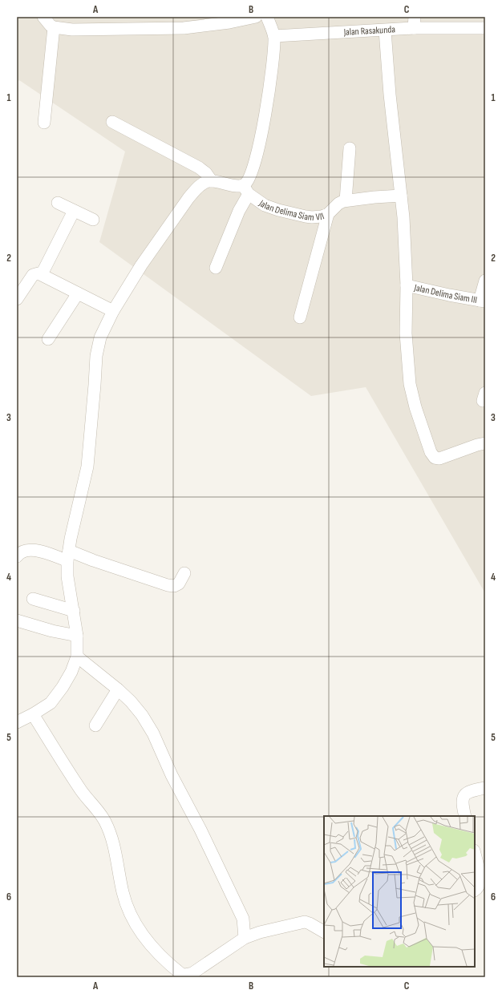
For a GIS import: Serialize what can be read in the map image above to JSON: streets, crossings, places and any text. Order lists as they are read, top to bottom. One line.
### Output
{"streets":{"street":["Jalan Rasakunda","Jalan Delima Siam VII","Jalan Delima Siam III"]},"grid":{"columns":["A","B","C"],"rows":["1","2","3","4","5","6"]}}
